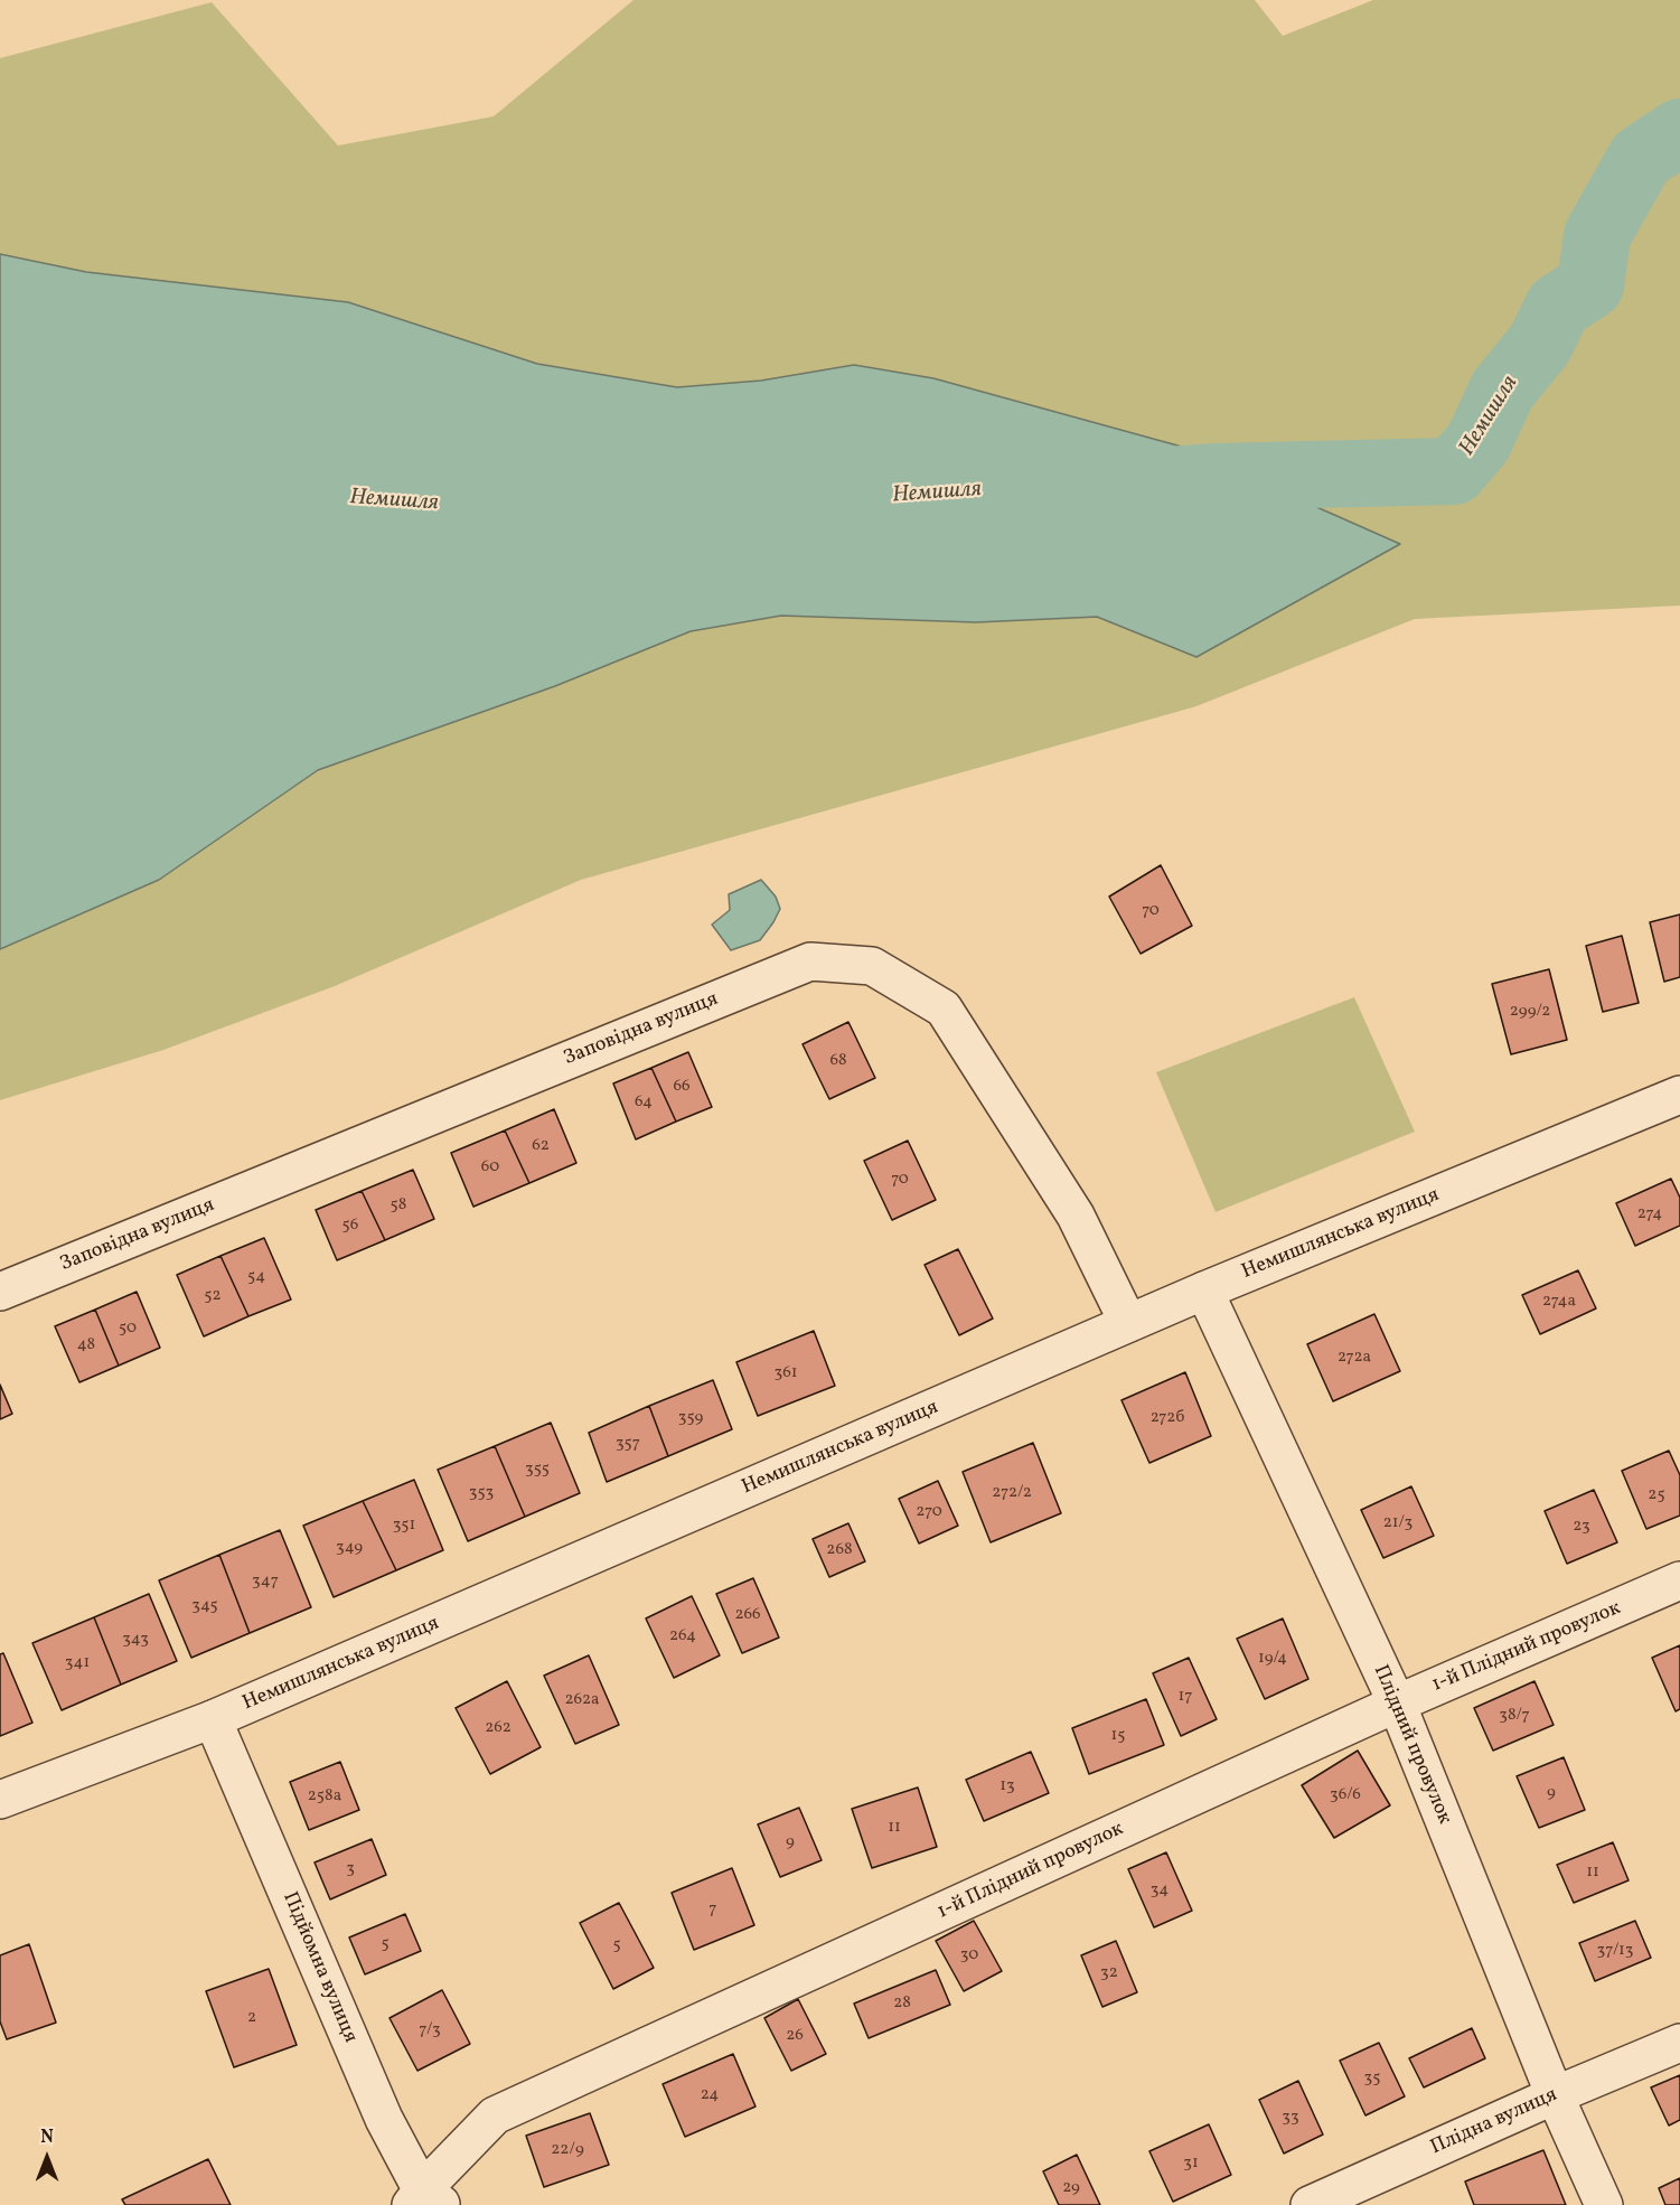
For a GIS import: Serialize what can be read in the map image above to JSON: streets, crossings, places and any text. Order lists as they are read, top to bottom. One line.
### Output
{"streets":{"street":["Заповідна вулиця","Немишлянська вулиця","1-й Плідний провулок","Плідний провулок","Підйомна вулиця","Плідна вулиця"]},"crossings":[["Заповідна вулиця","Немишлянська вулиця"],["Немишлянська вулиця","Плідний провулок"],["Немишлянська вулиця","Підйомна вулиця"],["1-й Плідний провулок","Плідний провулок"],["1-й Плідний провулок","Підйомна вулиця"],["Плідний провулок","Плідна вулиця"]],"water":["Немишля"],"house_numbers":["70","299/2","68","66","64","62","60","70","58","274","56","54","52","274а","50","48","272а","361","359","272б","357","355","353","272/2","25","270","21/3","351","23","349","268","347","345","266","264","343","19/4","341","17","262а","38/7","262","15","13","9","36/6","258а","11","9","3","11","34","7","5","5","37/13","30","32","28","2","7/3","26","35","24","33","22/9","31","29"],"north":"top"}
